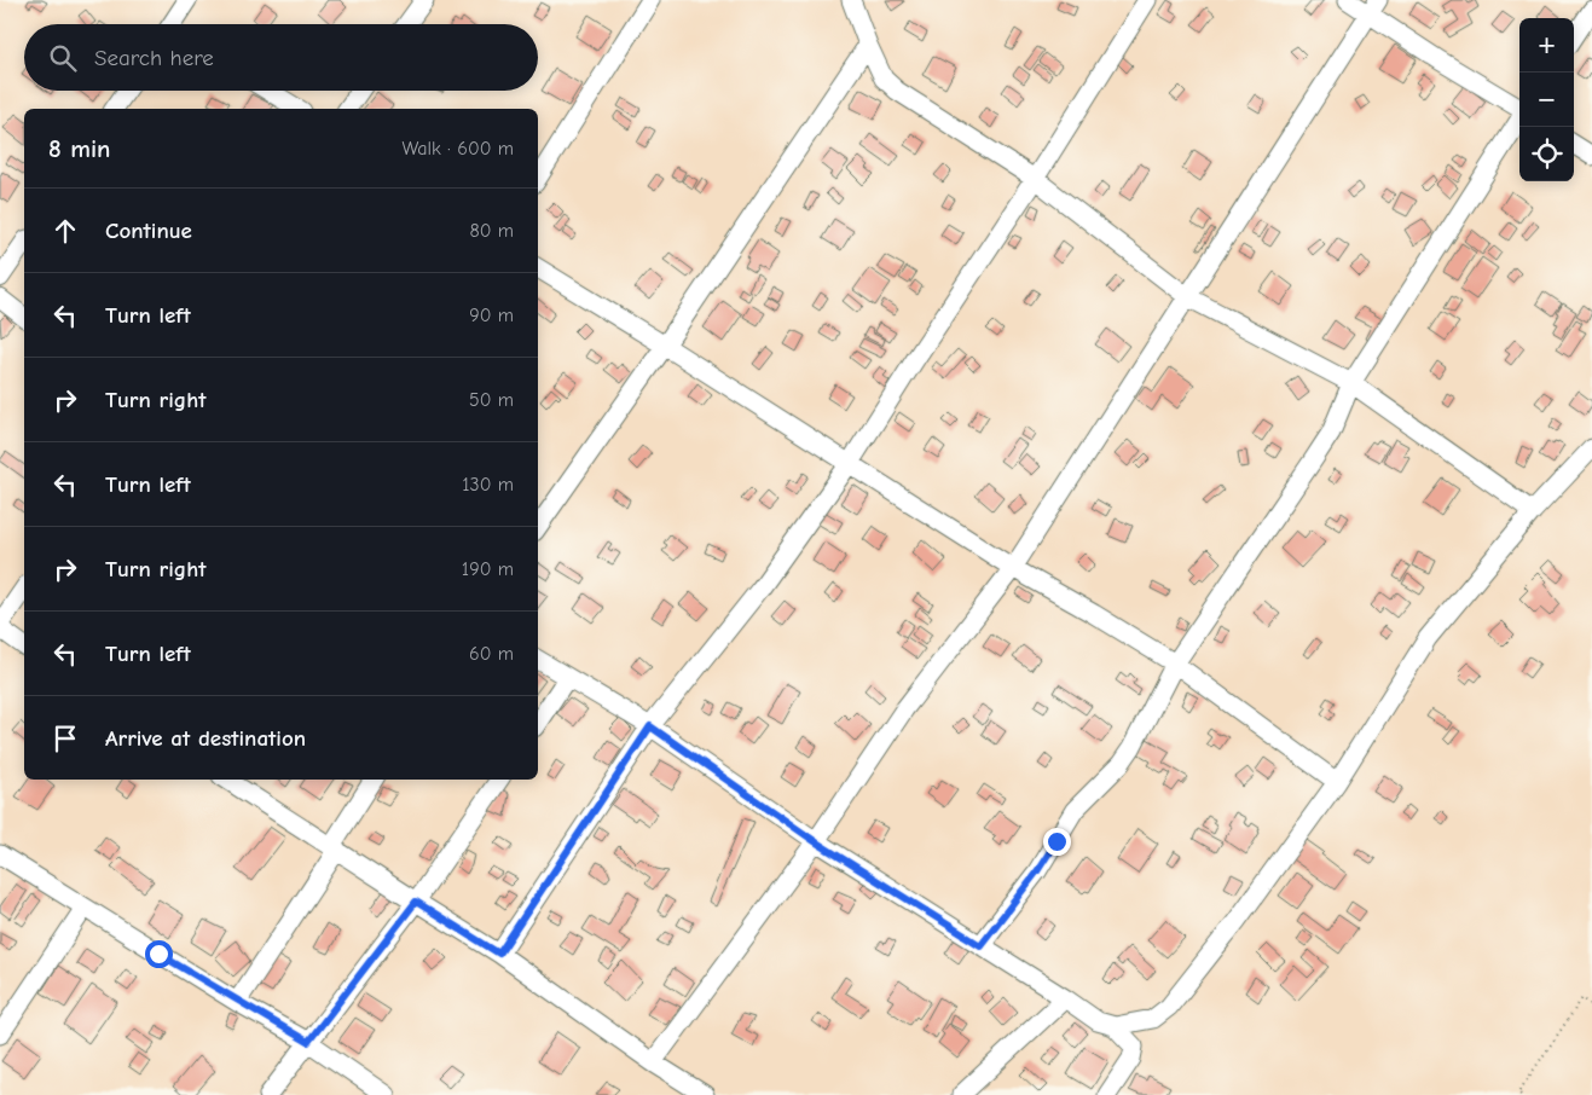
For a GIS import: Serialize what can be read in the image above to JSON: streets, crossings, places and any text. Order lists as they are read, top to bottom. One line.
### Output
{"page":{"map_buttons":["+","−"],"search":"Search here","heading":["8 min","Walk · 600 m"],"list":[["Continue","80 m"],["Turn left","90 m"],["Turn right","50 m"],["Turn left","130 m"],["Turn right","190 m"],["Turn left","60 m"],"Arrive at destination"]}}
